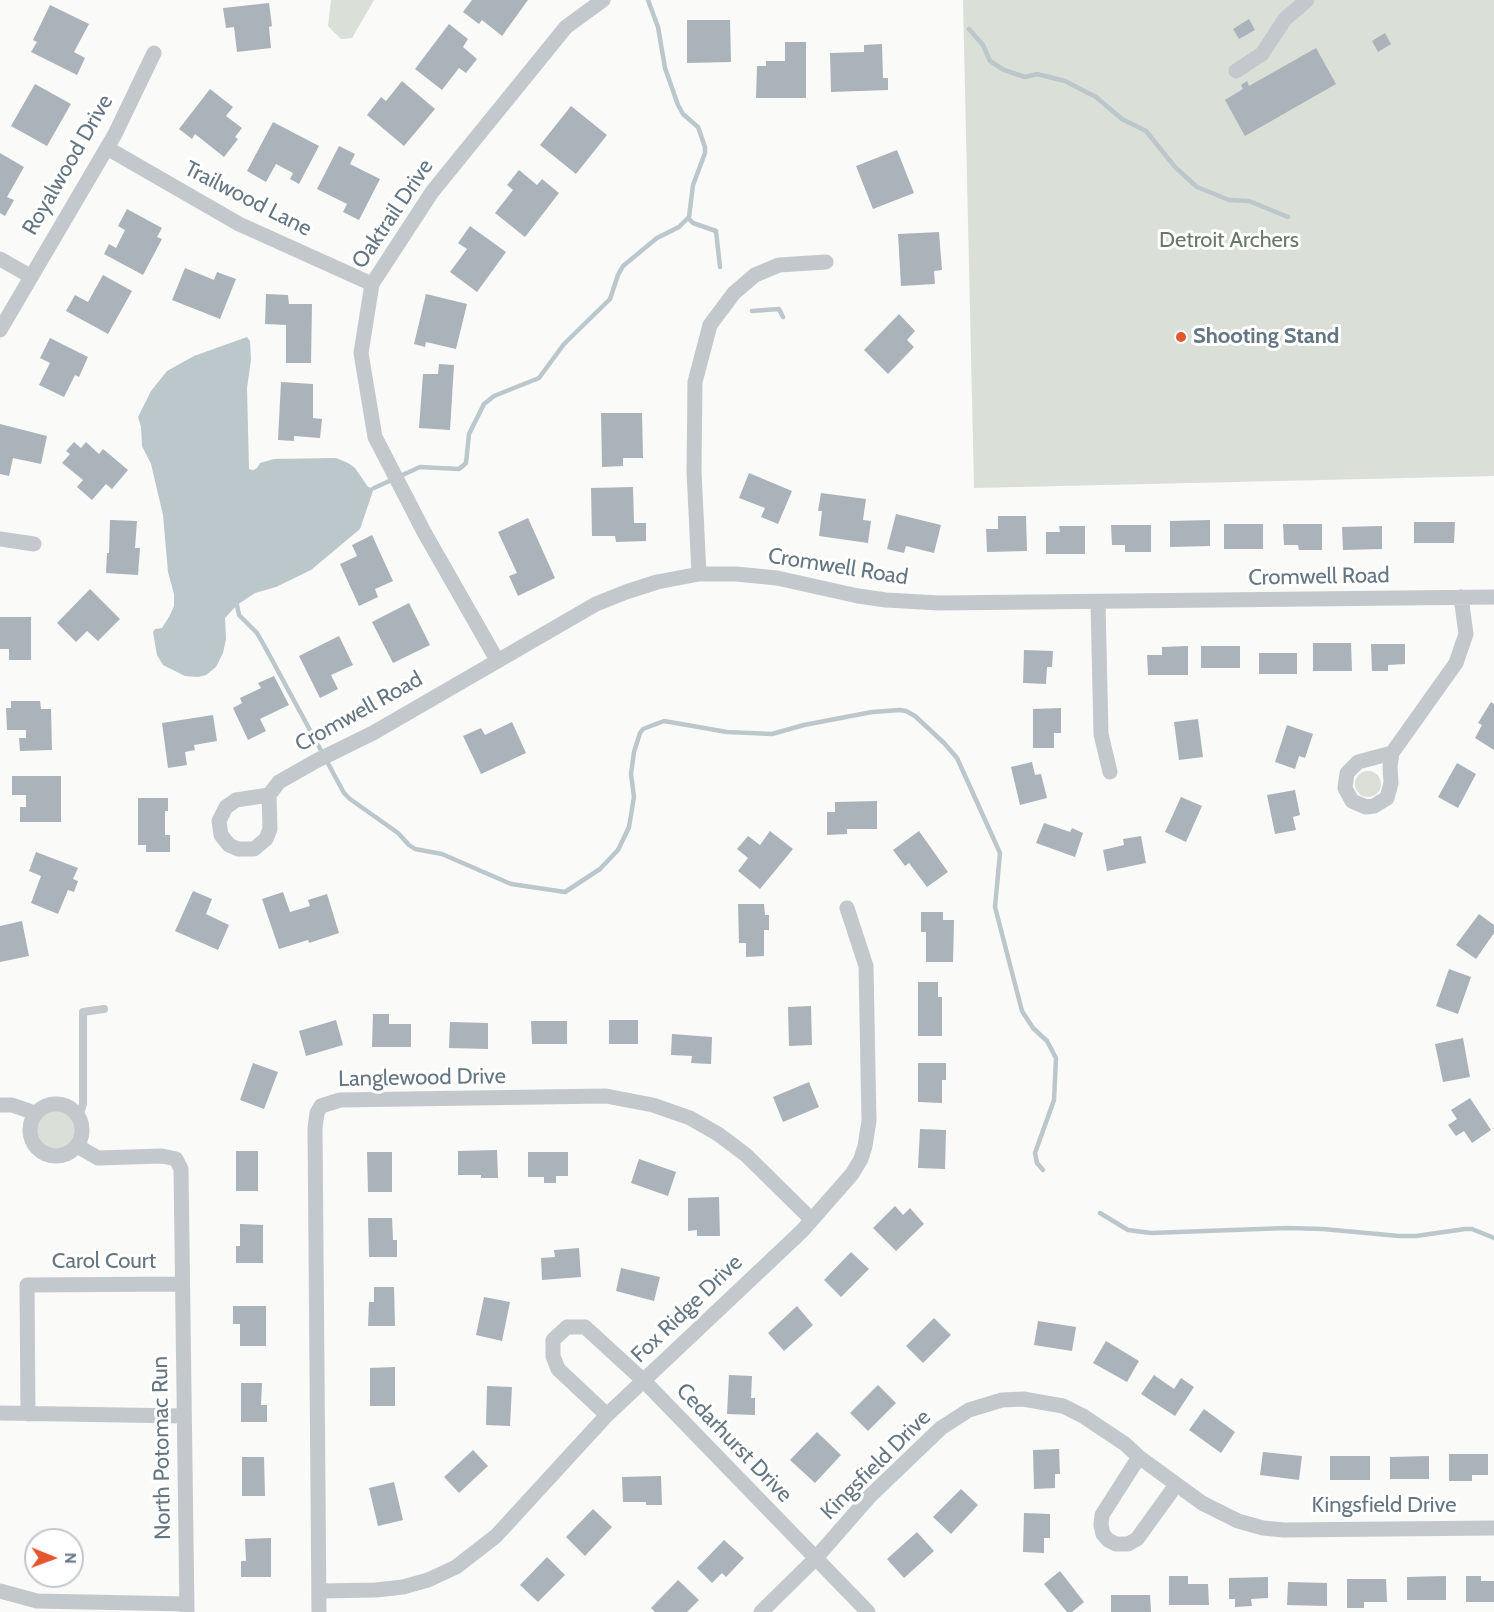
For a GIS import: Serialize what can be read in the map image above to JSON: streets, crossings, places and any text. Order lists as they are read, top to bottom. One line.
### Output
{"streets":{"street":["Royalwood Drive","Trailwood Lane","Oaktrail Drive","Cromwell Road","Langlewood Drive","Carol Court","Fox Ridge Drive","Cedarhurst Drive","North Potomac Run","Kingsfield Drive"]},"crossings":[["Royalwood Drive","Trailwood Lane"],["Trailwood Lane","Oaktrail Drive"],["Oaktrail Drive","Cromwell Road"],["Langlewood Drive","Fox Ridge Drive"],["Carol Court","North Potomac Run"],["Fox Ridge Drive","Cedarhurst Drive"],["Cedarhurst Drive","Kingsfield Drive"]],"parks":["Detroit Archers"],"places":["Shooting Stand"],"north":"right"}
